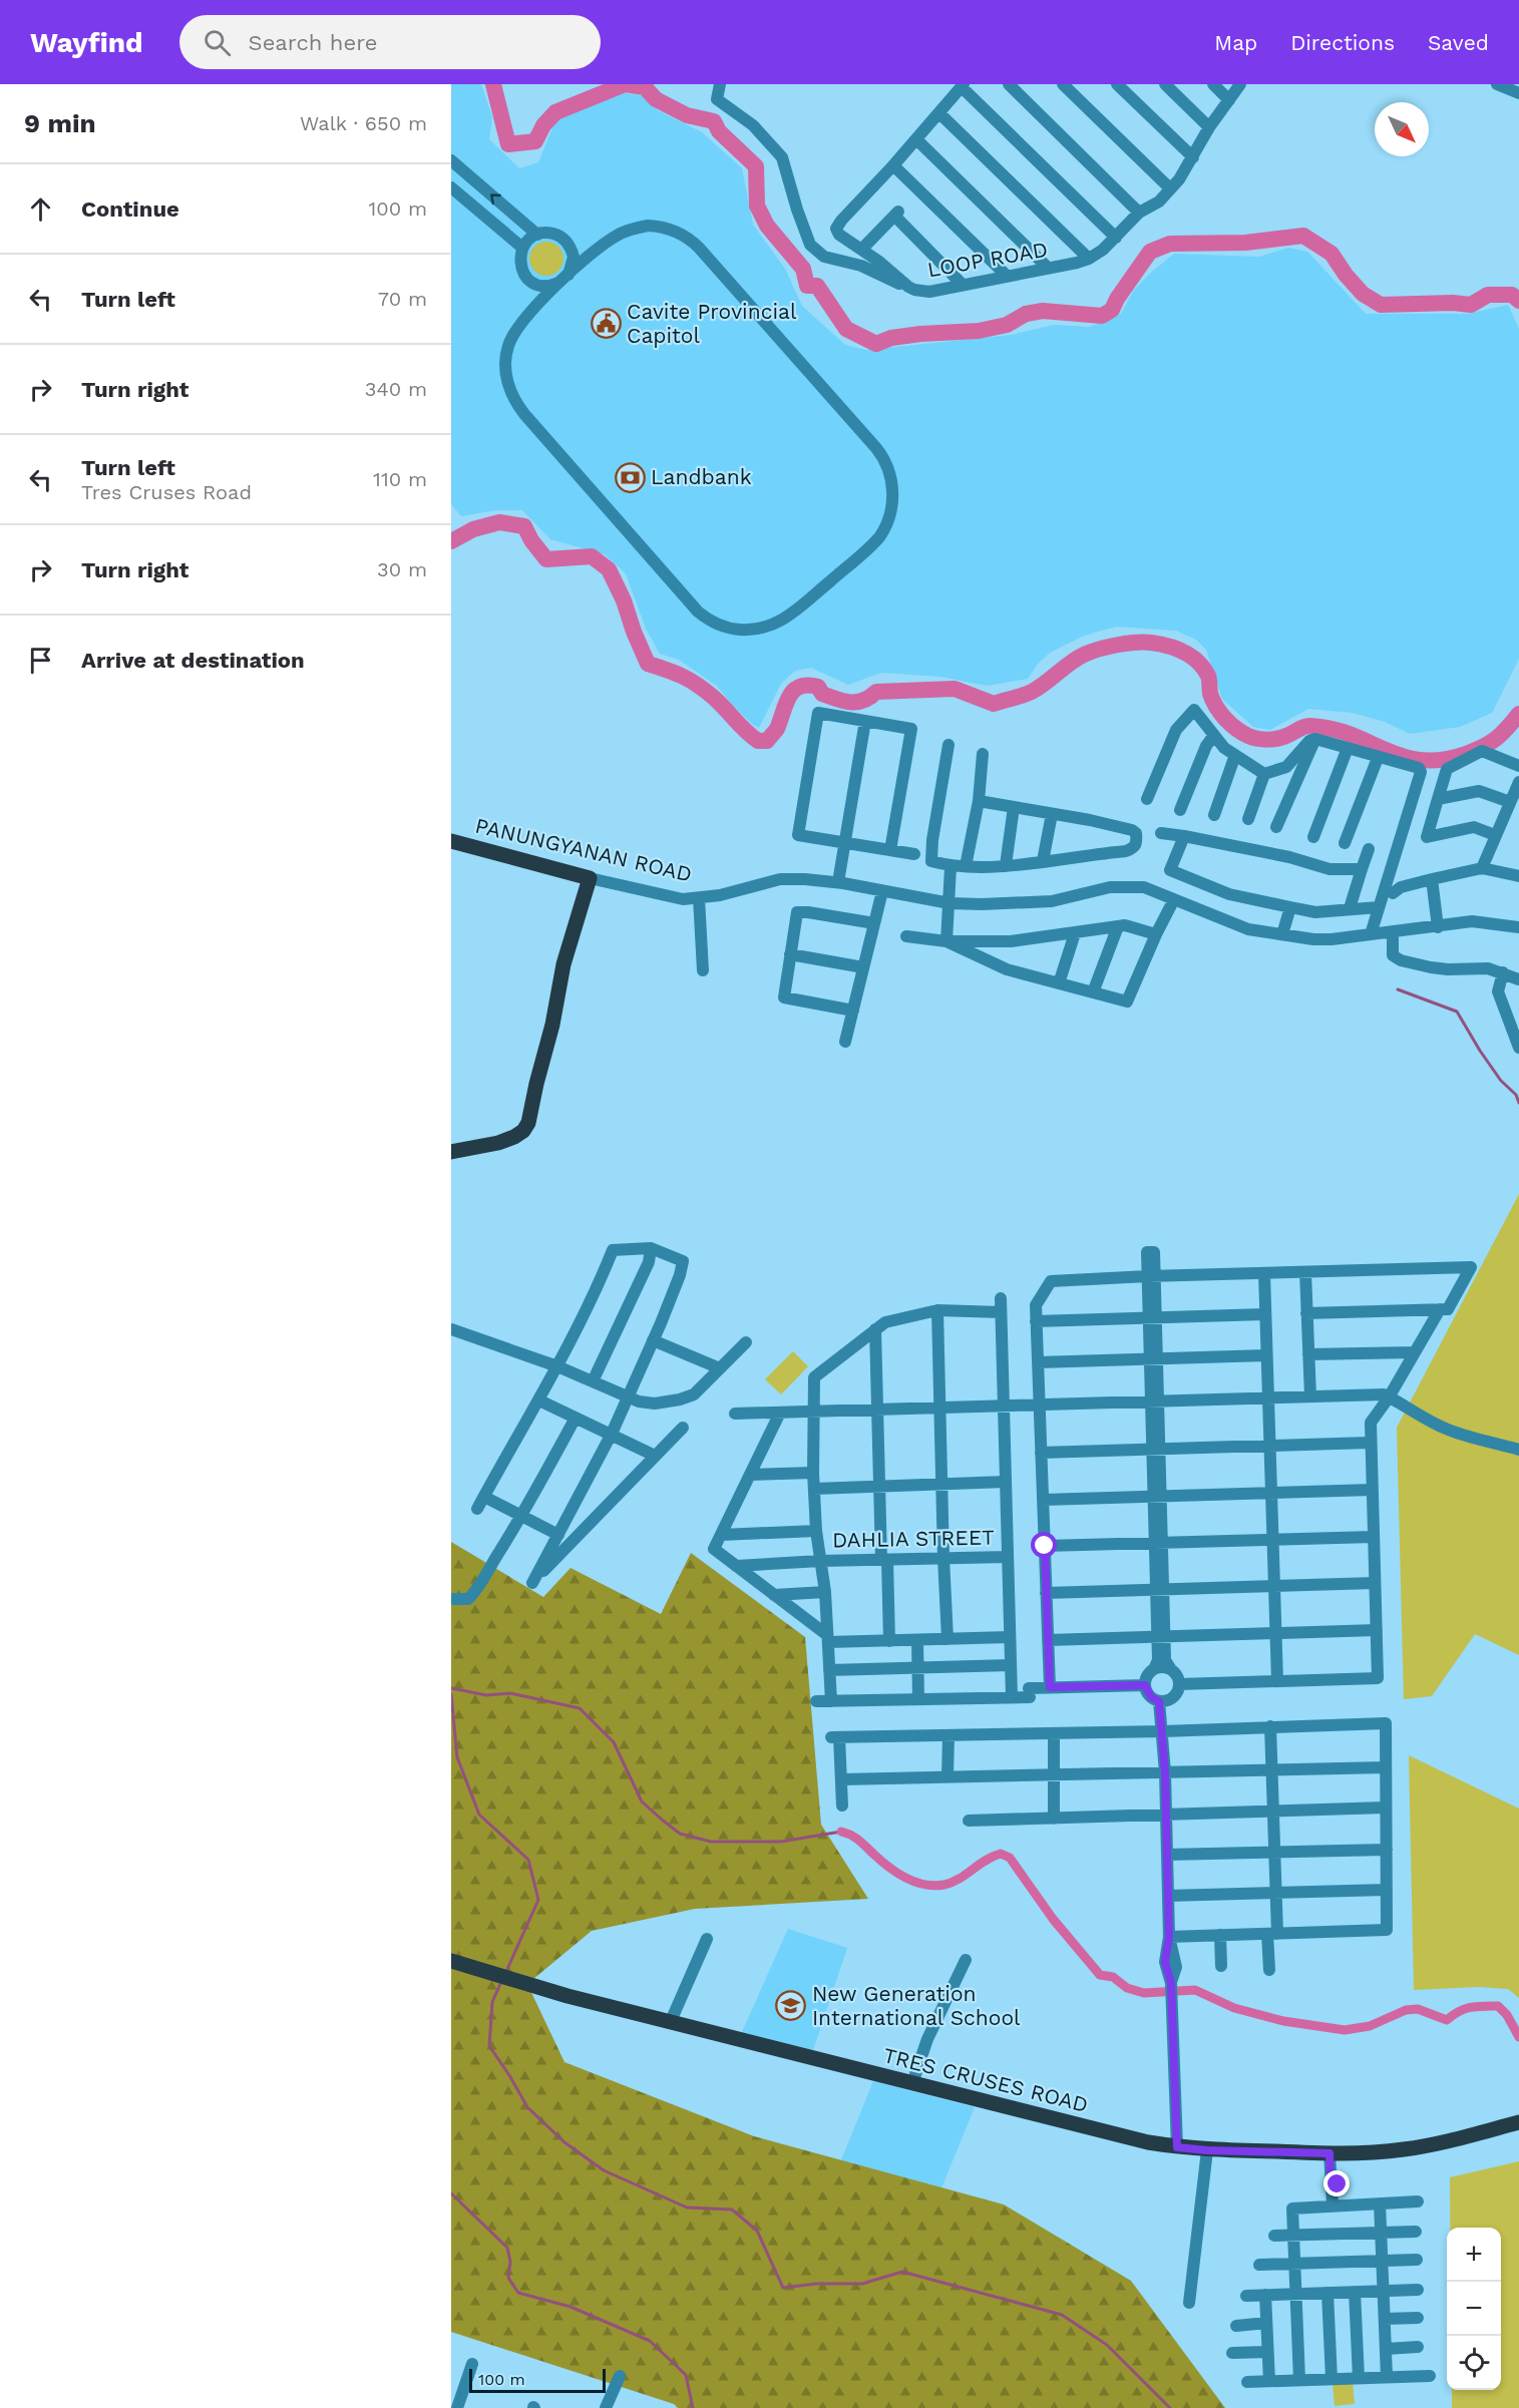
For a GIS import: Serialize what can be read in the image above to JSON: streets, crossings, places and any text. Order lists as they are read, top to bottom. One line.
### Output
{"streets":{"main road":["PANUNGYANAN ROAD","TRES CRUSES ROAD"],"street":["LOOP ROAD","DAHLIA STREET"]},"places":{"public building":["Cavite Provincial Capitol"],"bank":["Landbank"],"school or university":["New Generation International School"]},"scale_bar":"100 m","north":"bottom right","page":{"header":"Wayfind","search":"Search here","nav":["Map","Directions","Saved"],"heading":["9 min","Walk · 650 m"],"list":[["Continue","100 m"],["Turn left","70 m"],["Turn right","340 m"],["Turn left","Tres Cruses Road","110 m"],["Turn right","30 m"],"Arrive at destination"],"map_buttons":["+","−"],"scale":"100 m"}}
